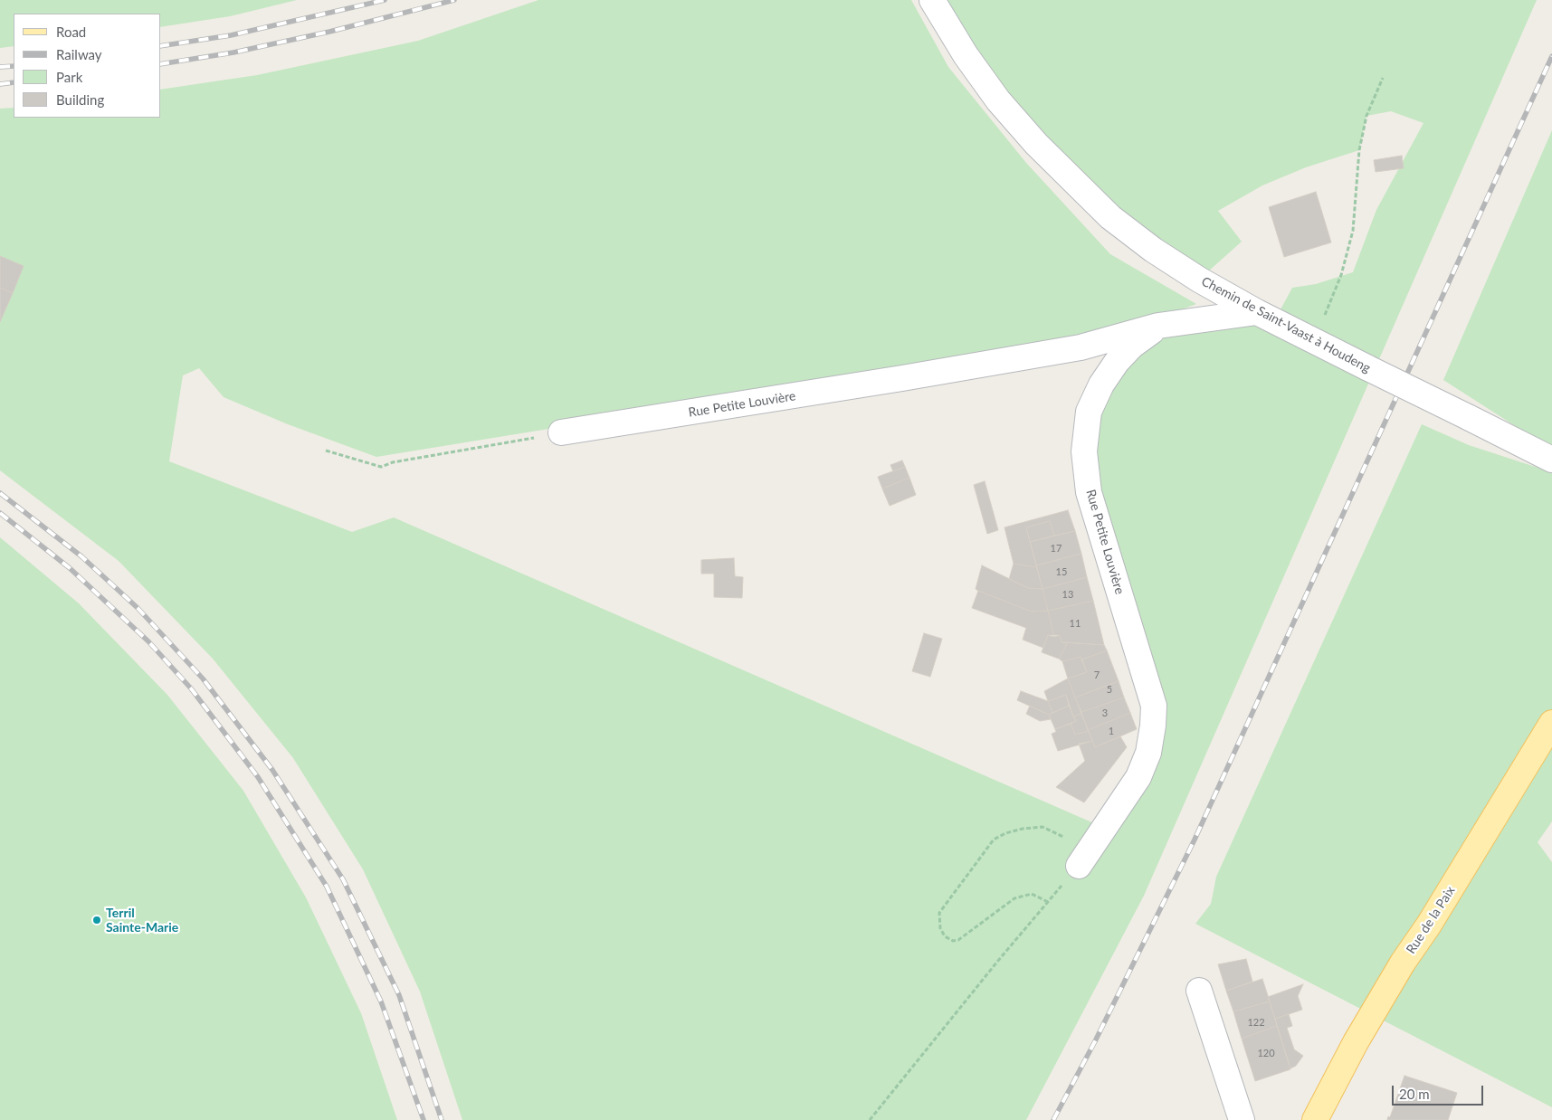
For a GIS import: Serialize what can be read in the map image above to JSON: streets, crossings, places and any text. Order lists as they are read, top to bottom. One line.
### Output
{"streets":{"main road":["Rue de la Paix"],"street":["Chemin de Saint-Vaast à Houdeng","Rue Petite Louvière"]},"crossings":[["Chemin de Saint-Vaast à Houdeng","Rue Petite Louvière"]],"places":["Terril Sainte-Marie"],"house_numbers":["17","15","13","11","7","5","3","1","122","120"],"legend":["Road","Railway","Park","Building"],"scale_bar":"20 m"}
